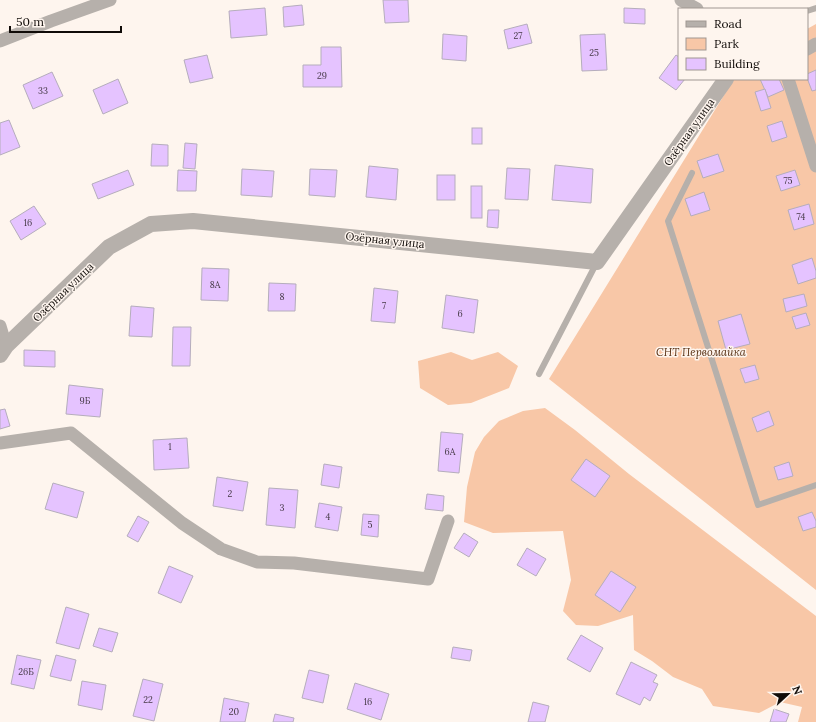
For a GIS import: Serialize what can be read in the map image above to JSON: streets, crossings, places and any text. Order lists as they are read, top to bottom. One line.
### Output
{"streets":{"street":["Озёрная улица"]},"parks":["СНТ Первомайка"],"house_numbers":["27","25","29","33","75","74","16","8А","8","7","6","9Б","1","6А","2","3","4","5","26Б","22","16","20"],"legend":["Road","Park","Building"],"scale_bar":"50 m","north":"right"}
